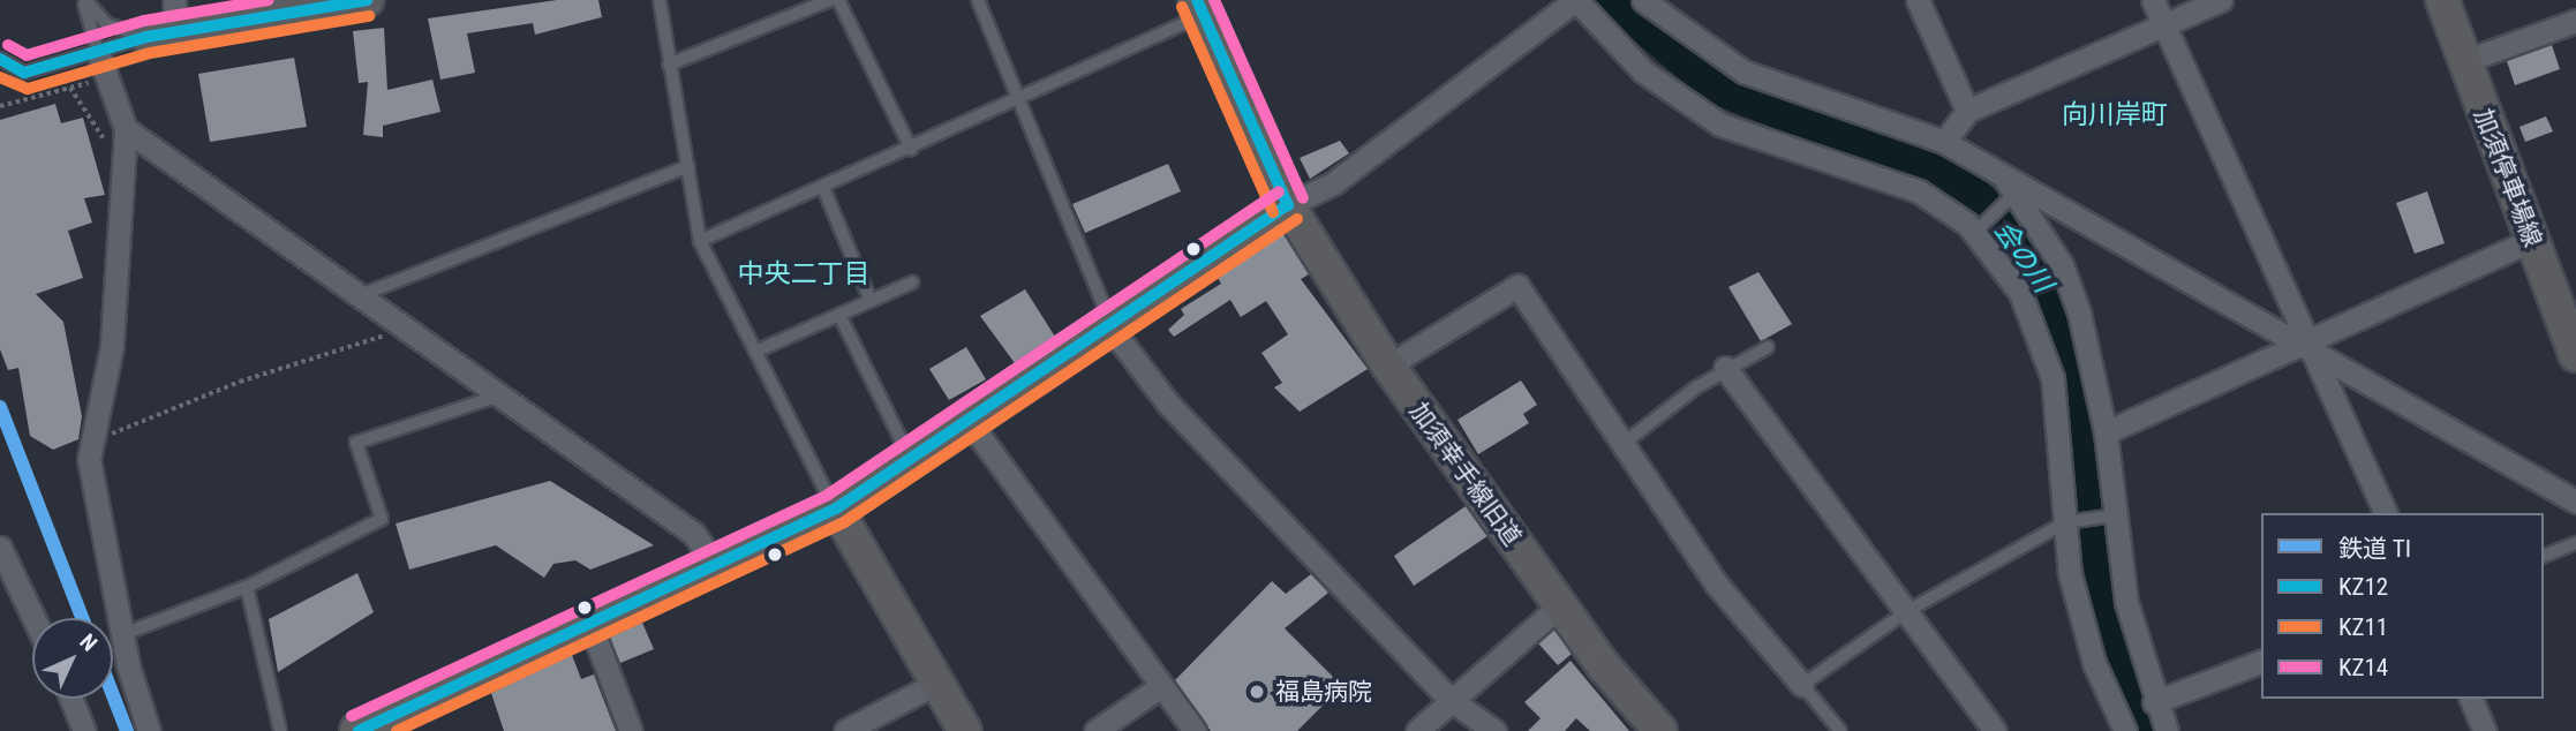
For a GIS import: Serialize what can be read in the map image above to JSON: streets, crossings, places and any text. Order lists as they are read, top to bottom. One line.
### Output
{"streets":{"street":["加須停車場線","加須幸手線旧道"]},"districts":["向川岸町","中央二丁目"],"water":["会の川"],"places":["福島病院"],"lines":["transit line KZ12","transit line KZ14","transit line KZ11","rail line TI"],"legend":["鉄道 TI","KZ12","KZ11","KZ14"],"north":"top right"}
